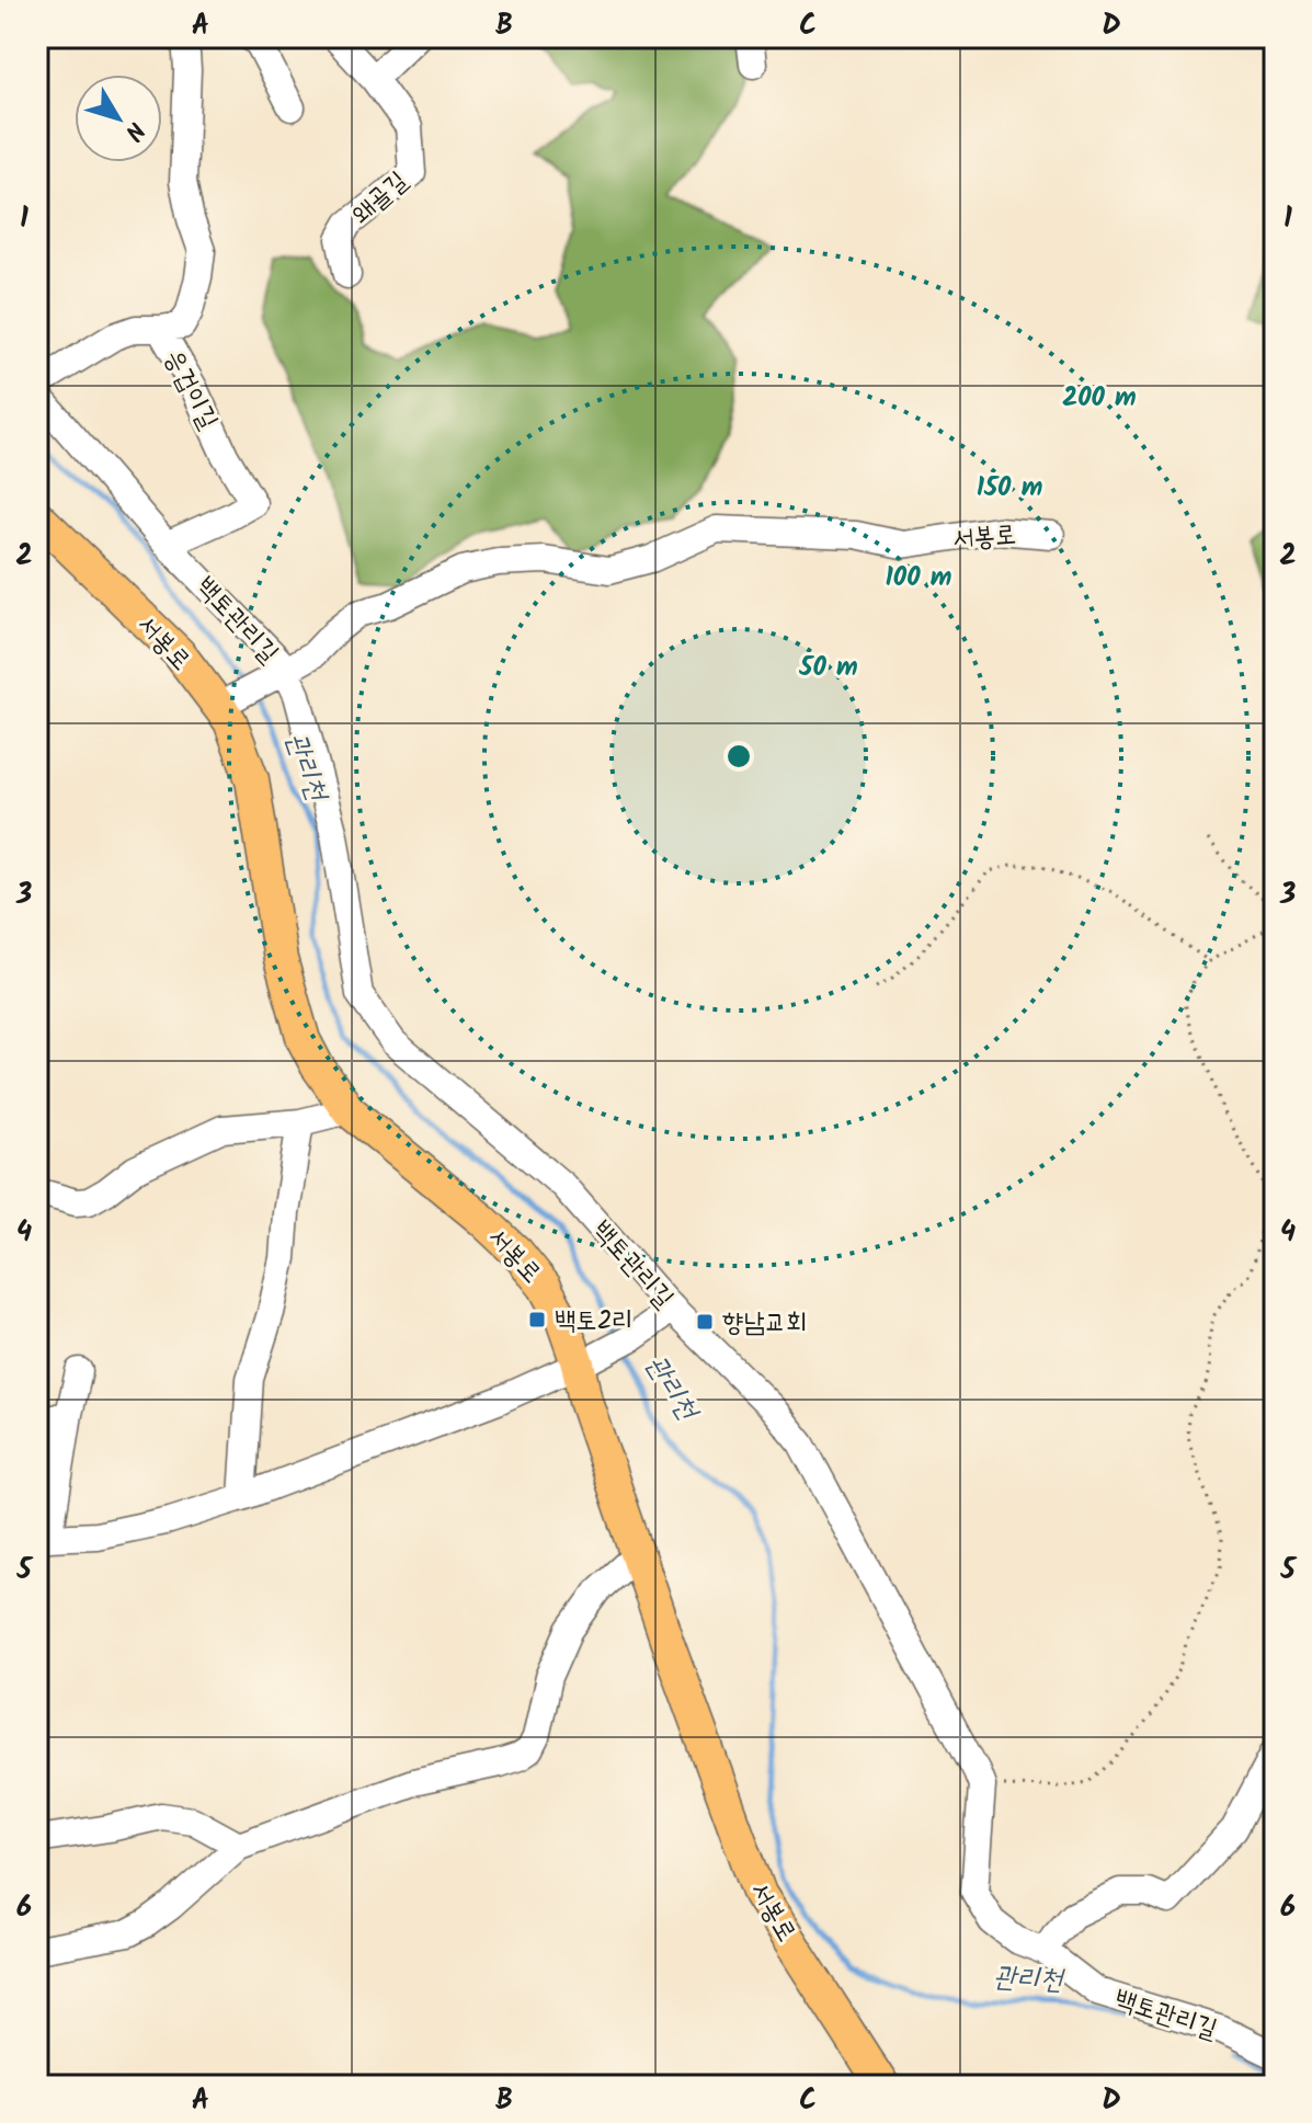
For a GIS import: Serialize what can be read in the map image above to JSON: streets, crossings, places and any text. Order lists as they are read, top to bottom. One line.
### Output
{"streets":{"main road":["서봉로"],"street":["왜골길","응겁이길","백토관리길"]},"crossings":[["응겁이길","백토관리길"],["서봉로","백토관리길"]],"water":["관리천"],"places":{"transit":["백토2리","향남교회"]},"north":"bottom right","grid":{"columns":["A","B","C","D"],"rows":["1","2","3","4","5","6"]},"rings":["200 m","150 m","100 m","50 m"]}
